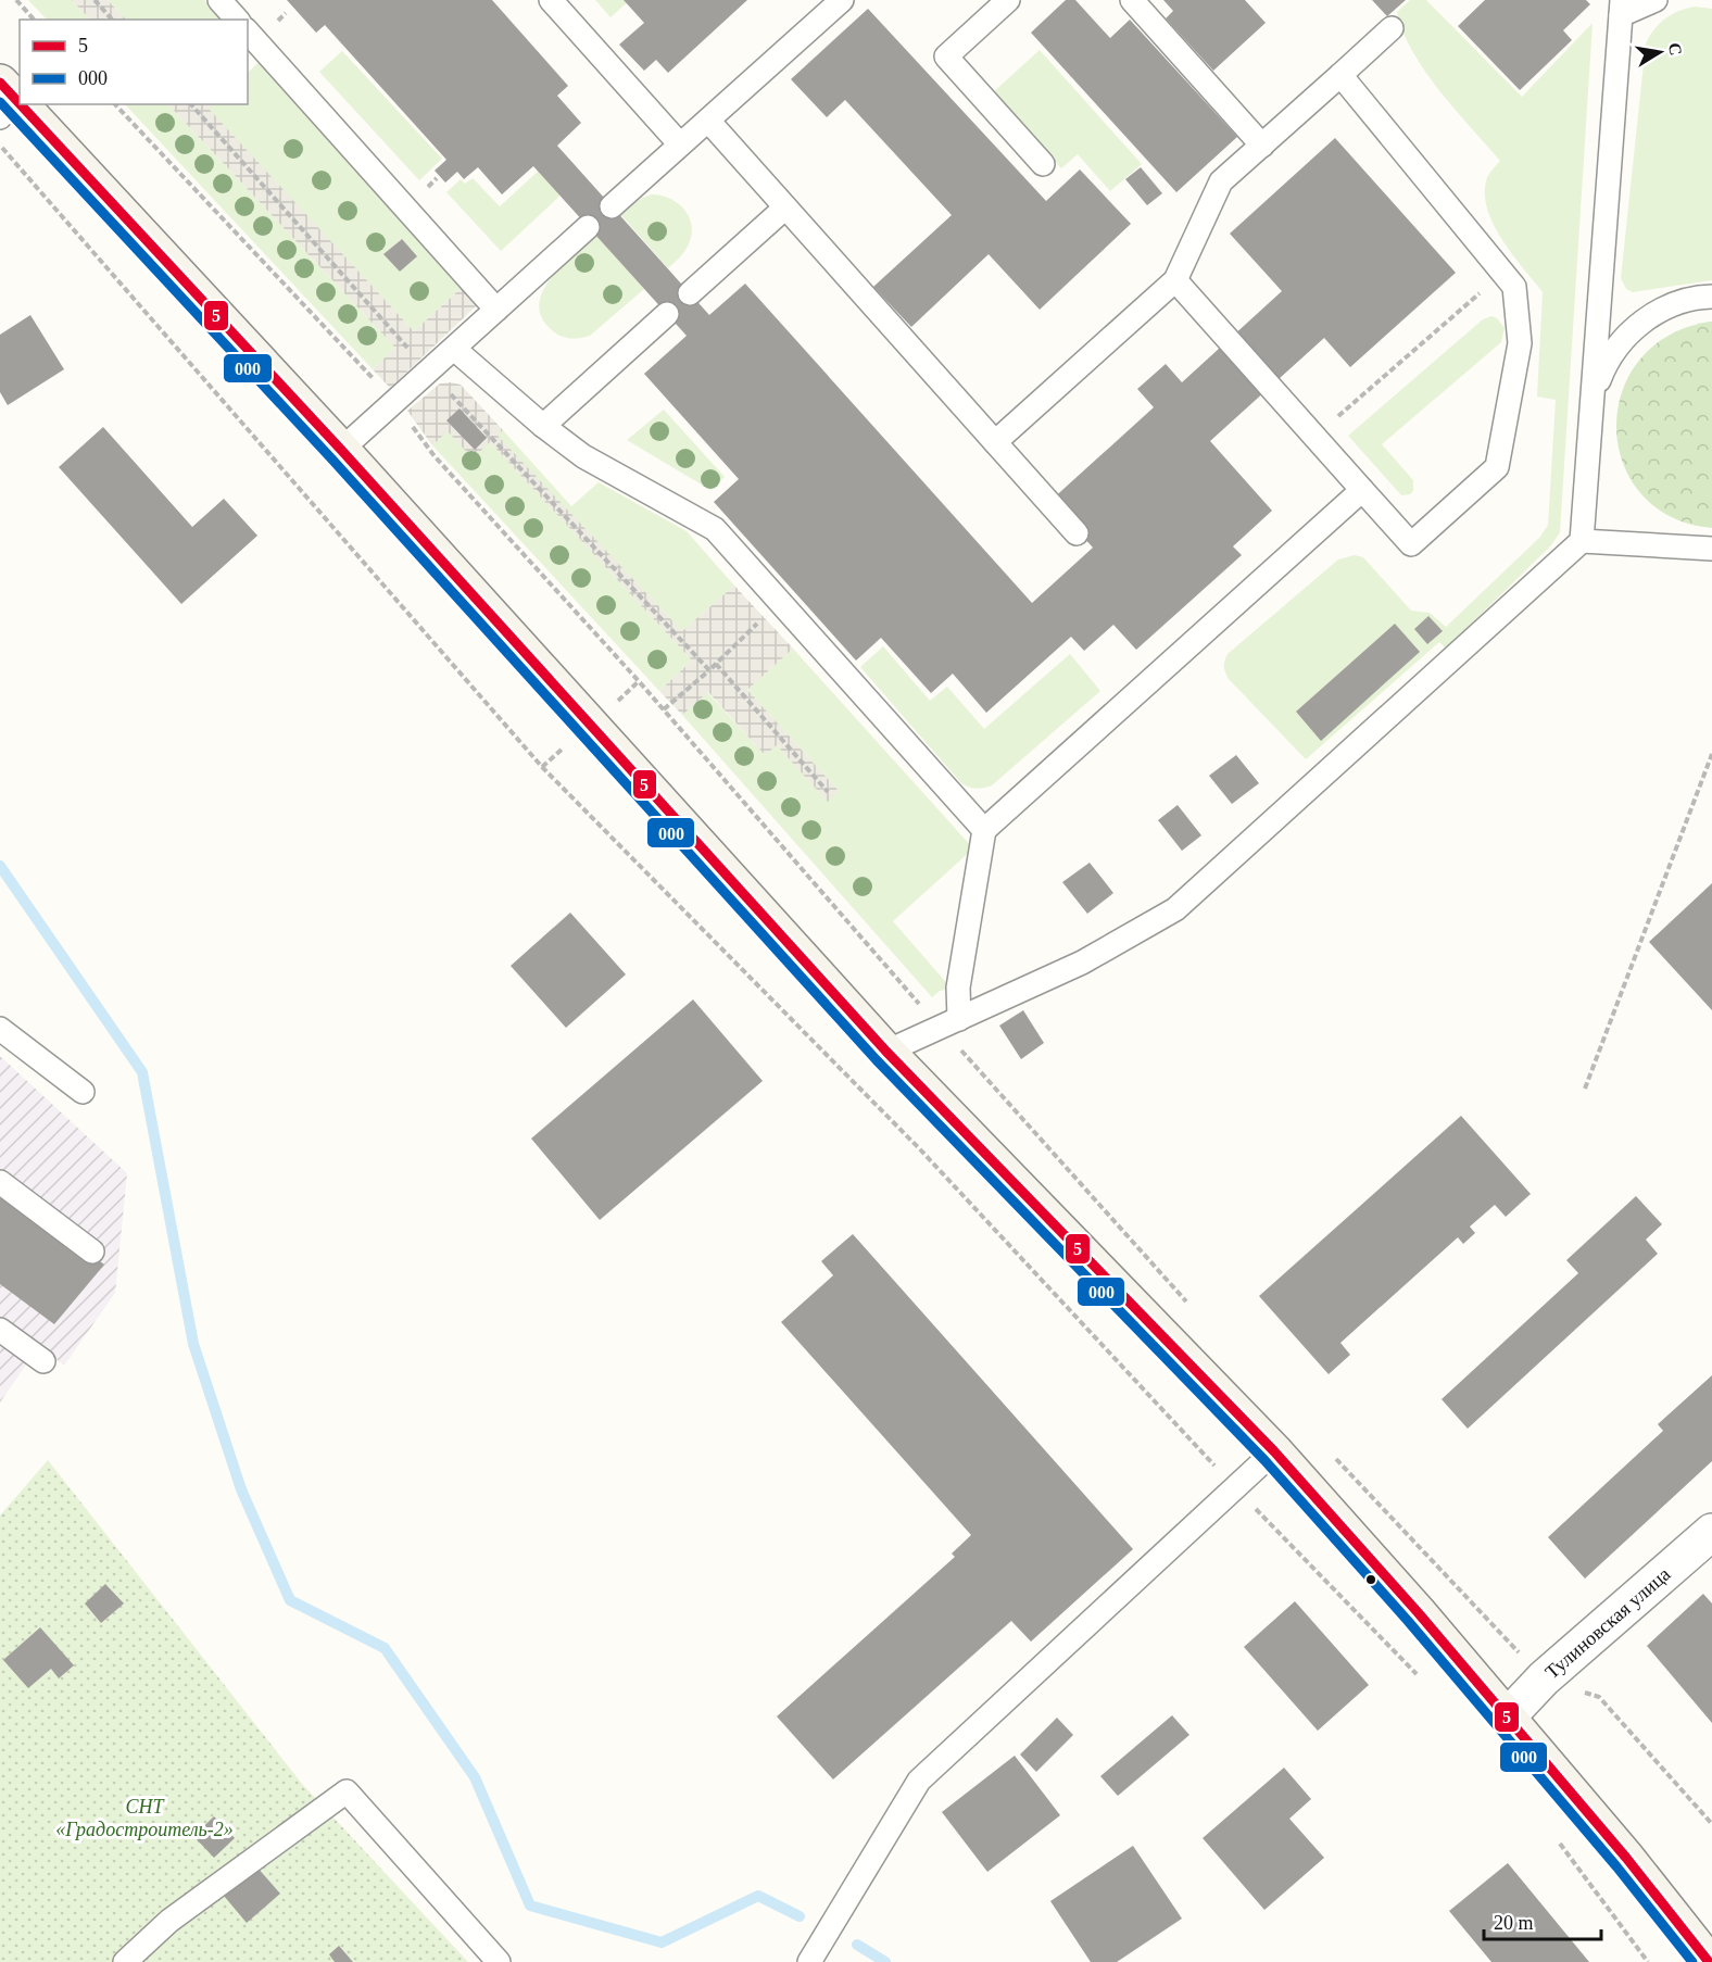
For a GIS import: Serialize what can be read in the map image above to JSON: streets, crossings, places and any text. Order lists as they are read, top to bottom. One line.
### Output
{"streets":{"street":["Тулиновская улица"]},"parks":["СНТ «Градостроитель-2»"],"lines":["transit line 5","transit line 000"],"legend":["5","000"],"scale_bar":"20 m","north":"right"}
